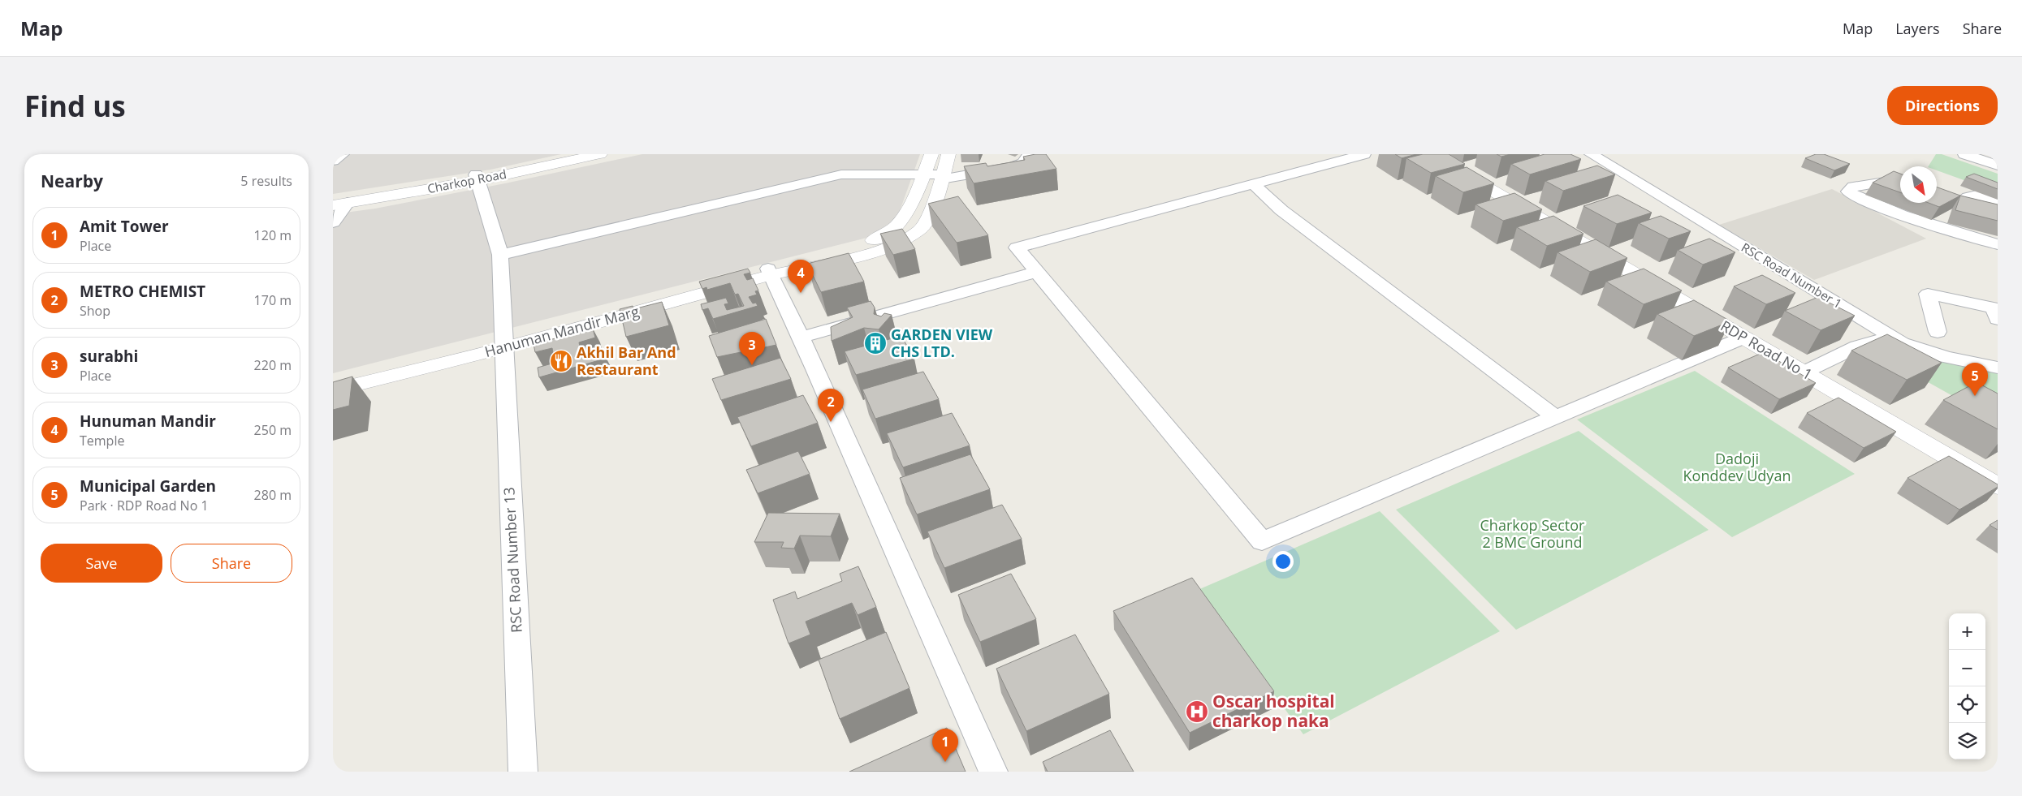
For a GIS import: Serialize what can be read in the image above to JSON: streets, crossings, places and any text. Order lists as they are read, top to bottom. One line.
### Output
{"streets":{"street":["Charkop Road","RSC Road Number 1","Hanuman Mandir Marg","RDP Road No 1","RSC Road Number 13"]},"crossings":[["Charkop Road","RSC Road Number 13"],["Hanuman Mandir Marg","RSC Road Number 13"]],"parks":["Dadoji Konddev Udyan","Charkop Sector 2 BMC Ground"],"places":{"building":["GARDEN VIEW CHS LTD."],"restaurant":["Akhil Bar And Restaurant"],"hospital":["Oscar hospital charkop naka"]},"north":"bottom right","page":{"header":"Map","nav":["Map","Layers","Share"],"buttons":["Directions",["Save","Share"]],"title":"Find us","heading":["Nearby","5 results"],"list":[{"mark":"1","name":"Amit Tower","note":"Place","value":"120 m"},{"mark":"2","name":"METRO CHEMIST","note":"Shop","value":"170 m"},{"mark":"3","name":"surabhi","note":"Place","value":"220 m"},{"mark":"4","name":"Hunuman Mandir","note":"Temple","value":"250 m"},{"mark":"5","name":"Municipal Garden","note":"Park · RDP Road No 1","value":"280 m"}],"pins":["4","3","5","2","1"],"map_buttons":["+","−"]}}
